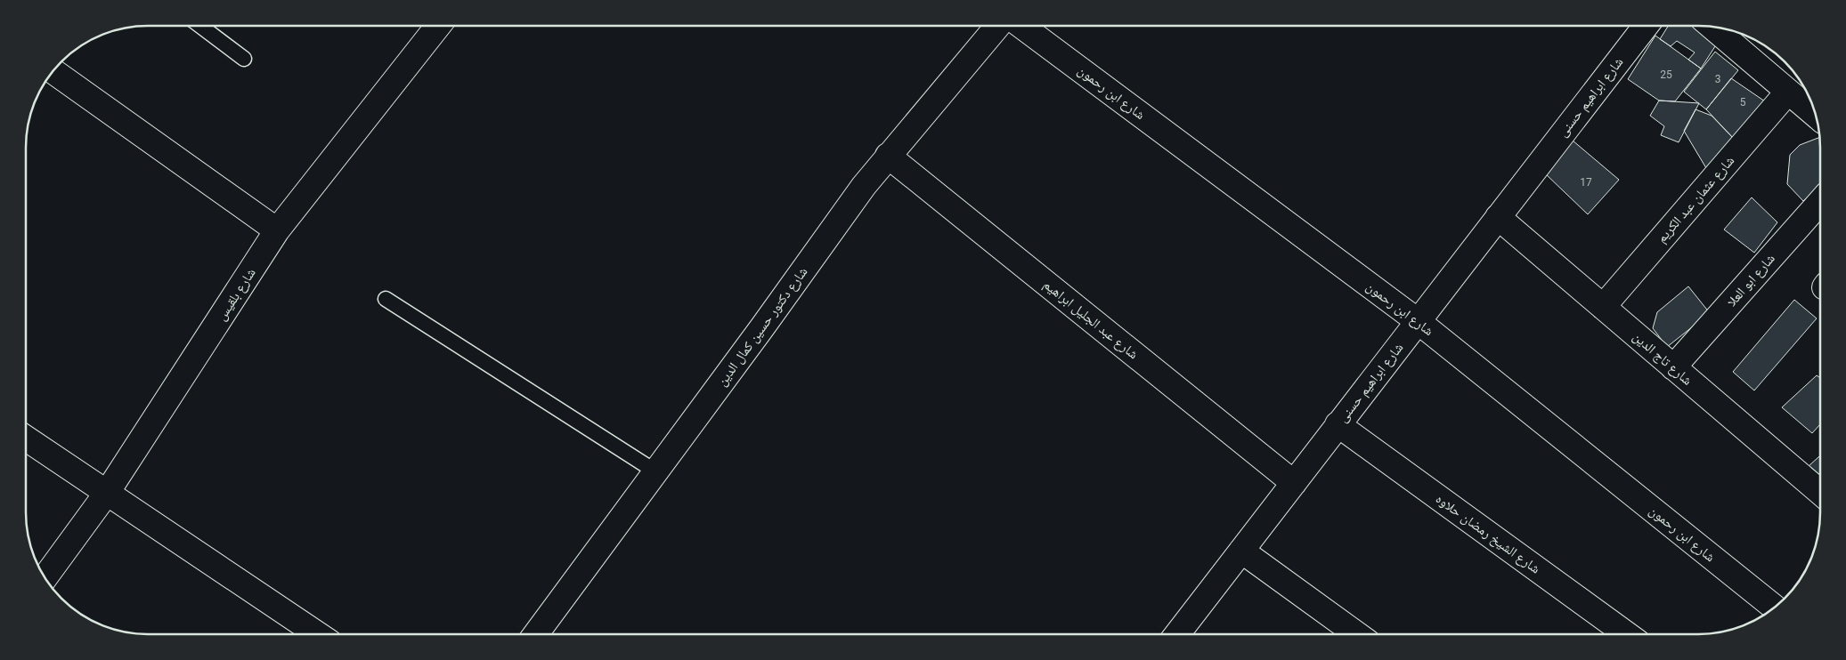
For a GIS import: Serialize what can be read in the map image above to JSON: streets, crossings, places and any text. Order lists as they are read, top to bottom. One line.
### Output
{"streets":{"street":["شارع ابن رحمون","شارع ابراهيم حسنى","شارع عثمان عبد الكريم","شارع ابو العلا","شارع بلقيس","شارع عبد الجليل ابراهيم","شارع دكتور حسين كمال الدين","شارع تاج الدين","شارع الشيخ رمضان حلاوه"]},"crossings":[["شارع ابن رحمون","شارع ابراهيم حسنى"],["شارع ابراهيم حسنى","شارع عبد الجليل ابراهيم"],["شارع ابراهيم حسنى","شارع تاج الدين"],["شارع ابراهيم حسنى","شارع الشيخ رمضان حلاوه"],["شارع عثمان عبد الكريم","شارع تاج الدين"],["شارع ابو العلا","شارع تاج الدين"],["شارع عبد الجليل ابراهيم","شارع دكتور حسين كمال الدين"]],"house_numbers":["25","3","5","17"]}
